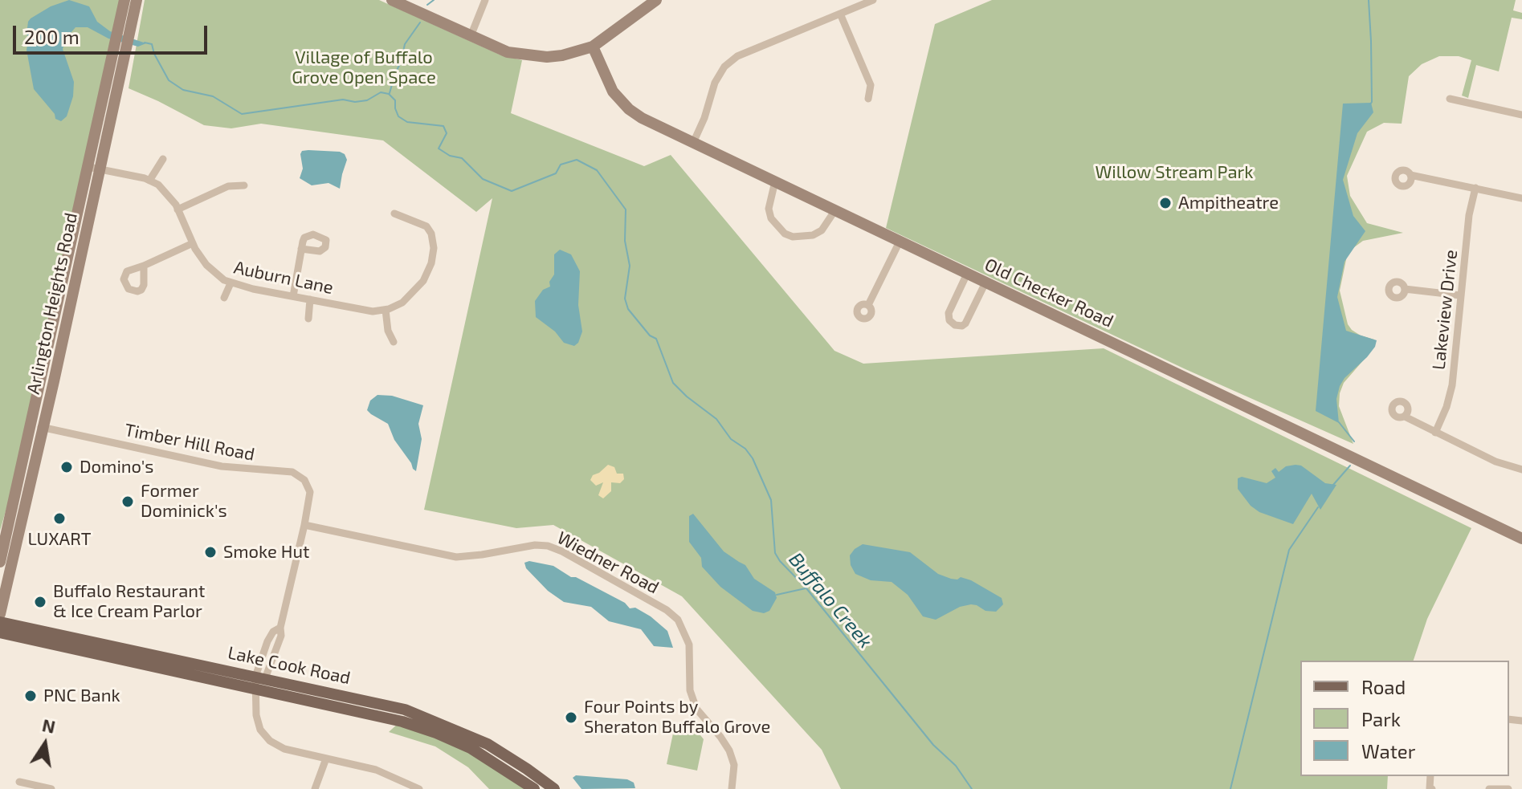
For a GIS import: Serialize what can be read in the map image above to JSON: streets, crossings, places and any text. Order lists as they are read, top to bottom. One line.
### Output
{"streets":{"main road":["Lake Cook Road"],"street":["Auburn Lane","Old Checker Road","Arlington Heights Road","Lakeview Drive","Timber Hill Road","Wiedner Road"]},"crossings":[["Auburn Lane","Arlington Heights Road"],["Arlington Heights Road","Timber Hill Road"],["Timber Hill Road","Wiedner Road"],["Timber Hill Road","Lake Cook Road"]],"water":["Buffalo Creek"],"parks":["Village of Buffalo Grove Open Space","Willow Stream Park"],"places":["Ampitheatre","Domino's","Former Dominick's","LUXART","Smoke Hut","Buffalo Restaurant & Ice Cream Parlor","PNC Bank","Four Points by Sheraton Buffalo Grove"],"legend":["Road","Park","Water"],"scale_bar":"200 m","north":"top"}
